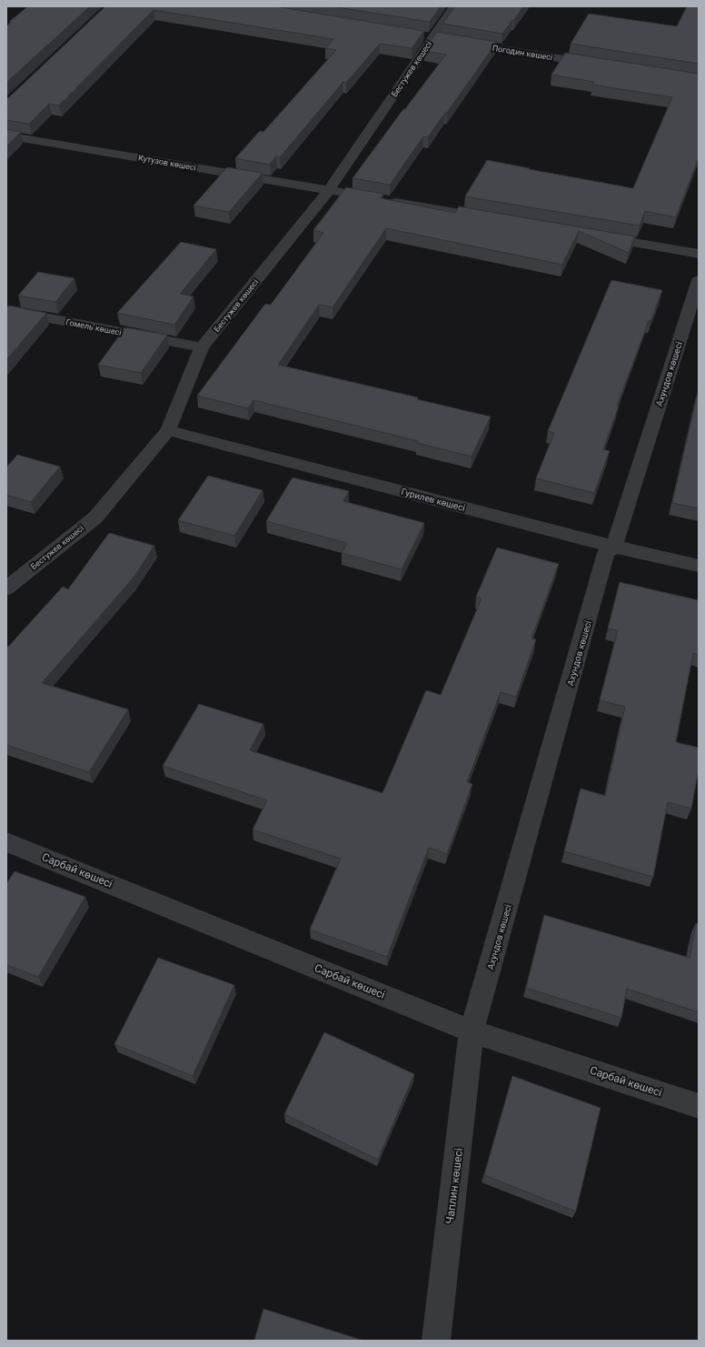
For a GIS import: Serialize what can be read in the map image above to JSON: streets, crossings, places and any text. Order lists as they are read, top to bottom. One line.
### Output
{"streets":{"street":["Погодин көшесі","Бестужев көшесі","Кутузов көшесі","Гомель көшесі","Ахундов көшесі","Гурилев көшесі","Сарбай көшесі","Чаплин көшесі"]},"crossings":[["Бестужев көшесі","Кутузов көшесі"],["Бестужев көшесі","Гомель көшесі"],["Бестужев көшесі","Гурилев көшесі"],["Ахундов көшесі","Гурилев көшесі"],["Ахундов көшесі","Сарбай көшесі"],["Ахундов көшесі","Чаплин көшесі"],["Сарбай көшесі","Чаплин көшесі"]]}
